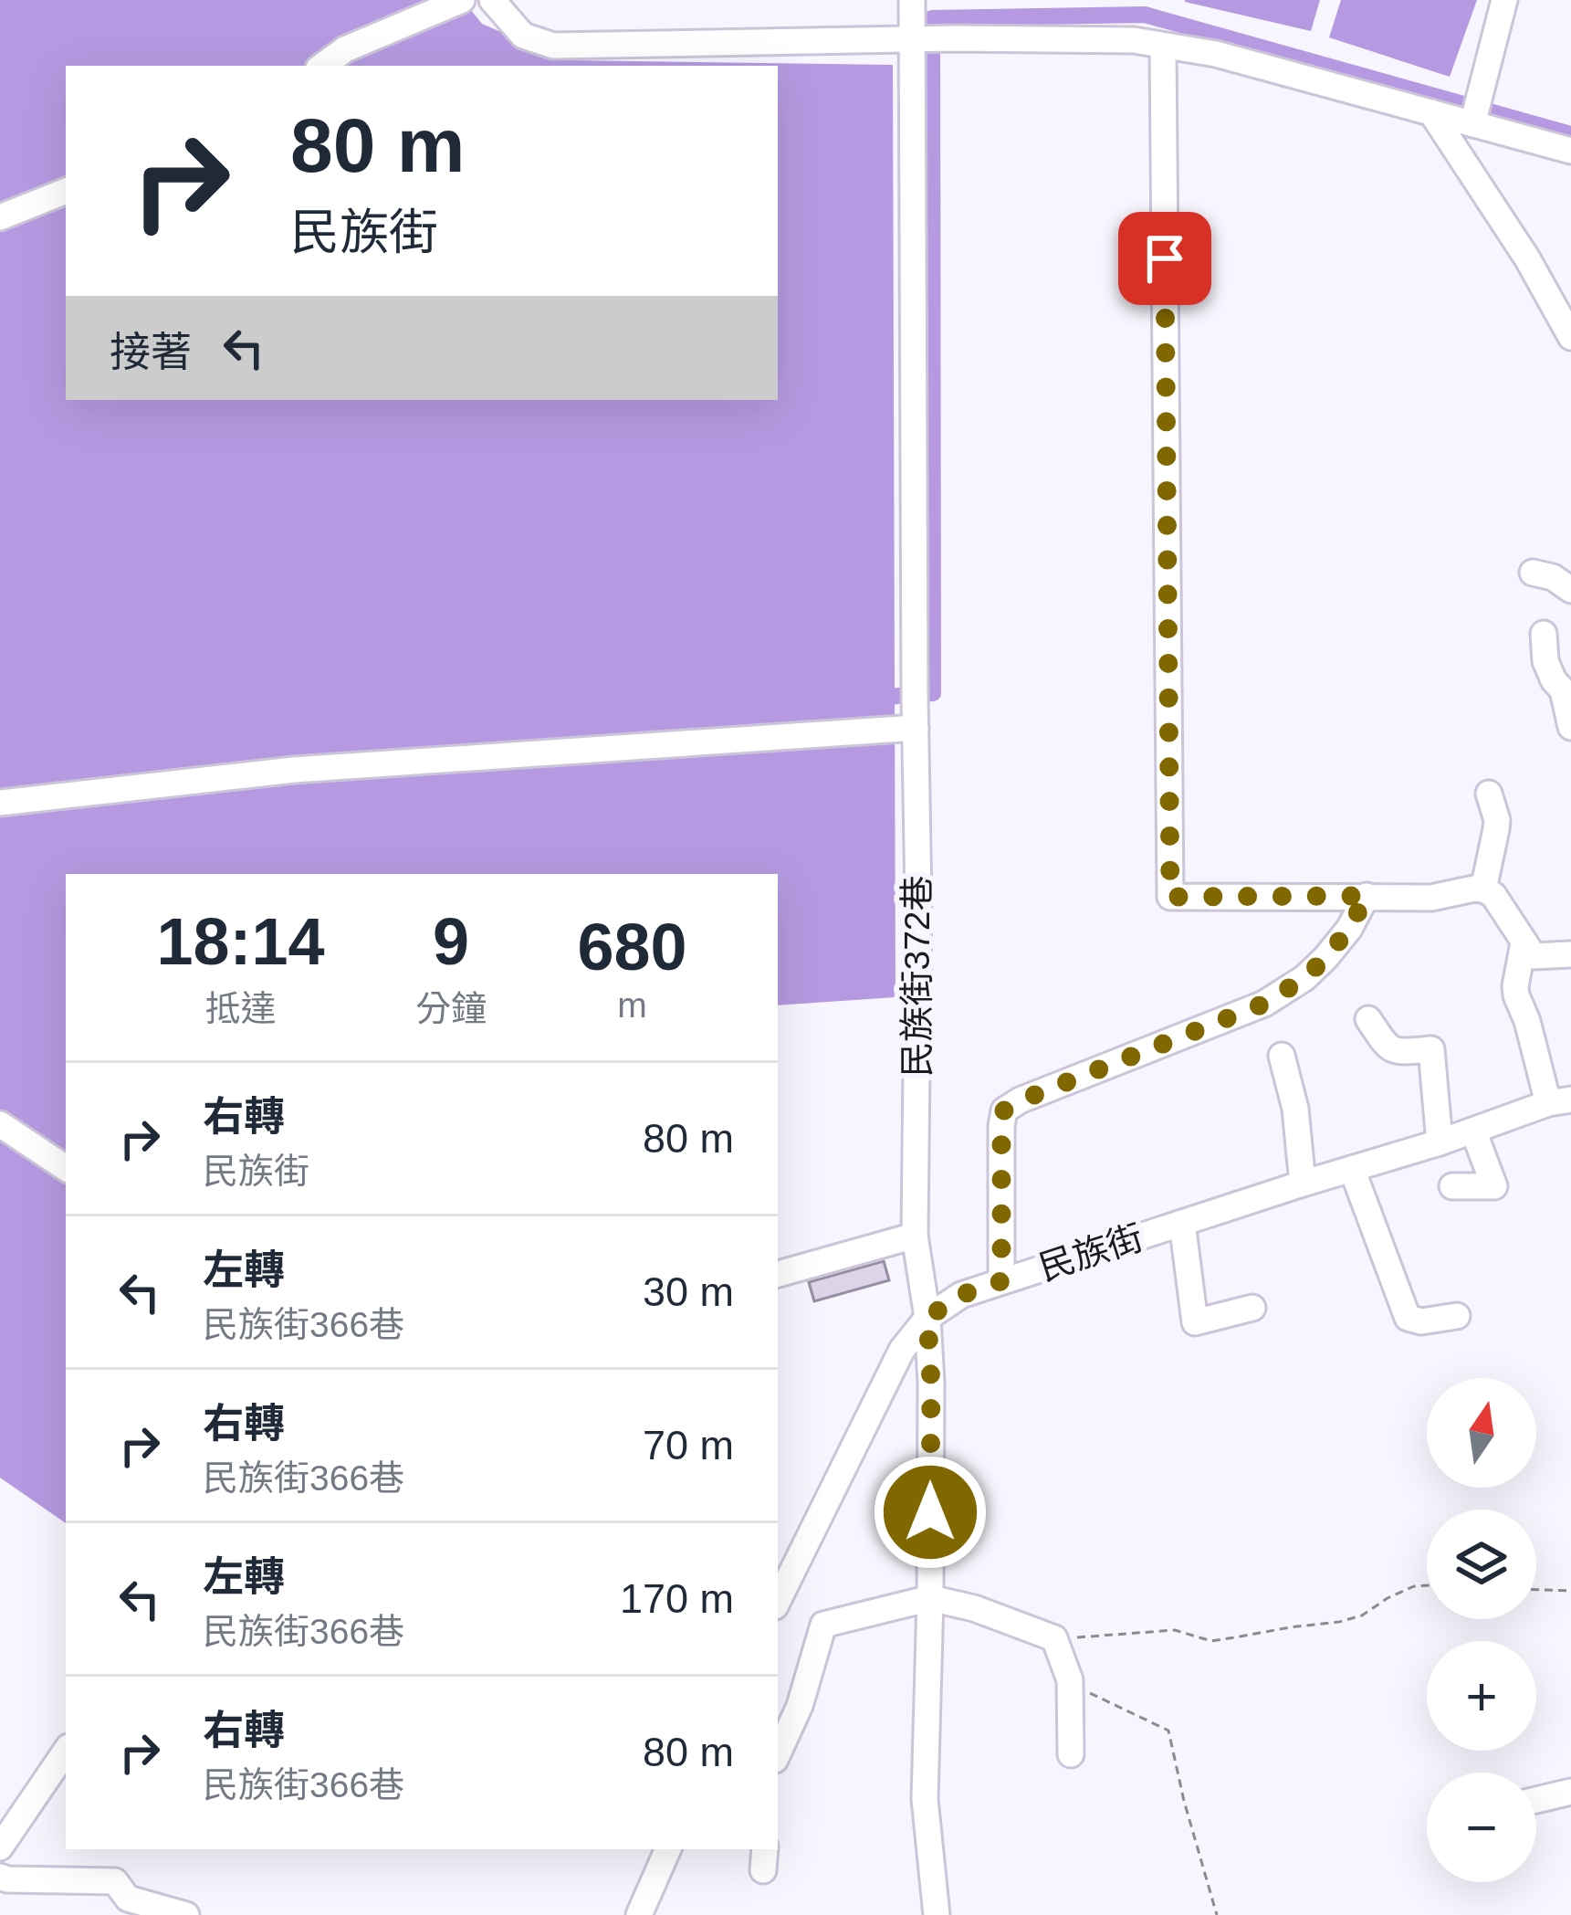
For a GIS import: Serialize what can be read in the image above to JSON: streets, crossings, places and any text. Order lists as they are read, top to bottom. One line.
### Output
{"streets":{"street":["民族街372巷","民族街"]},"crossings":[["民族街372巷","民族街"]],"north":"top","page":{"turn":["80 m","民族街"],"then":"接著","eta":["18:14","抵達","9","分鐘","680","m"],"list":[{"name":"右轉","note":"民族街","value":"80 m"},{"name":"左轉","note":"民族街366巷","value":"30 m"},{"name":"右轉","note":"民族街366巷","value":"70 m"},{"name":"左轉","note":"民族街366巷","value":"170 m"},{"name":"右轉","note":"民族街366巷","value":"80 m"}],"map_buttons":["+","−"]}}
